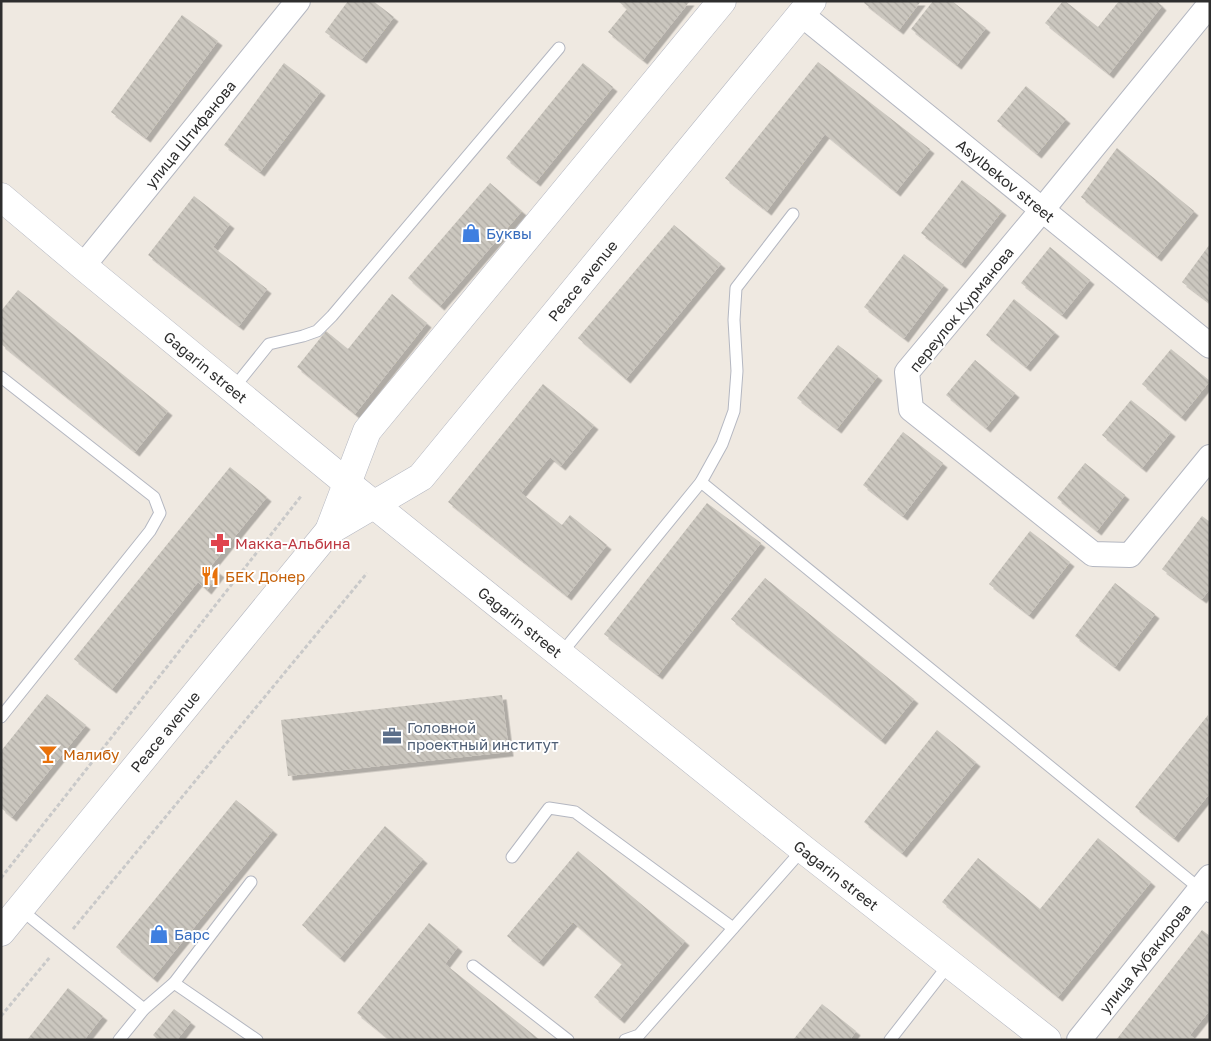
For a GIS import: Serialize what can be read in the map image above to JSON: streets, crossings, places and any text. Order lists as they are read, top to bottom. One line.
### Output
{"streets":{"main road":["Peace avenue","Gagarin street"],"street":["улица Штифанова","Asylbekov street","переулок Курманова","улица Аубакирова"]},"crossings":[["улица Штифанова","Gagarin street"],["Asylbekov street","Peace avenue"],["Asylbekov street","переулок Курманова"],["Peace avenue","Gagarin street"]],"places":{"shop":["Буквы","Барс"],"pharmacy":["Макка-Альбина"],"restaurant":["БЕК Донер"],"office":["Головной проектный институт"],"bar":["Малибу"]}}
